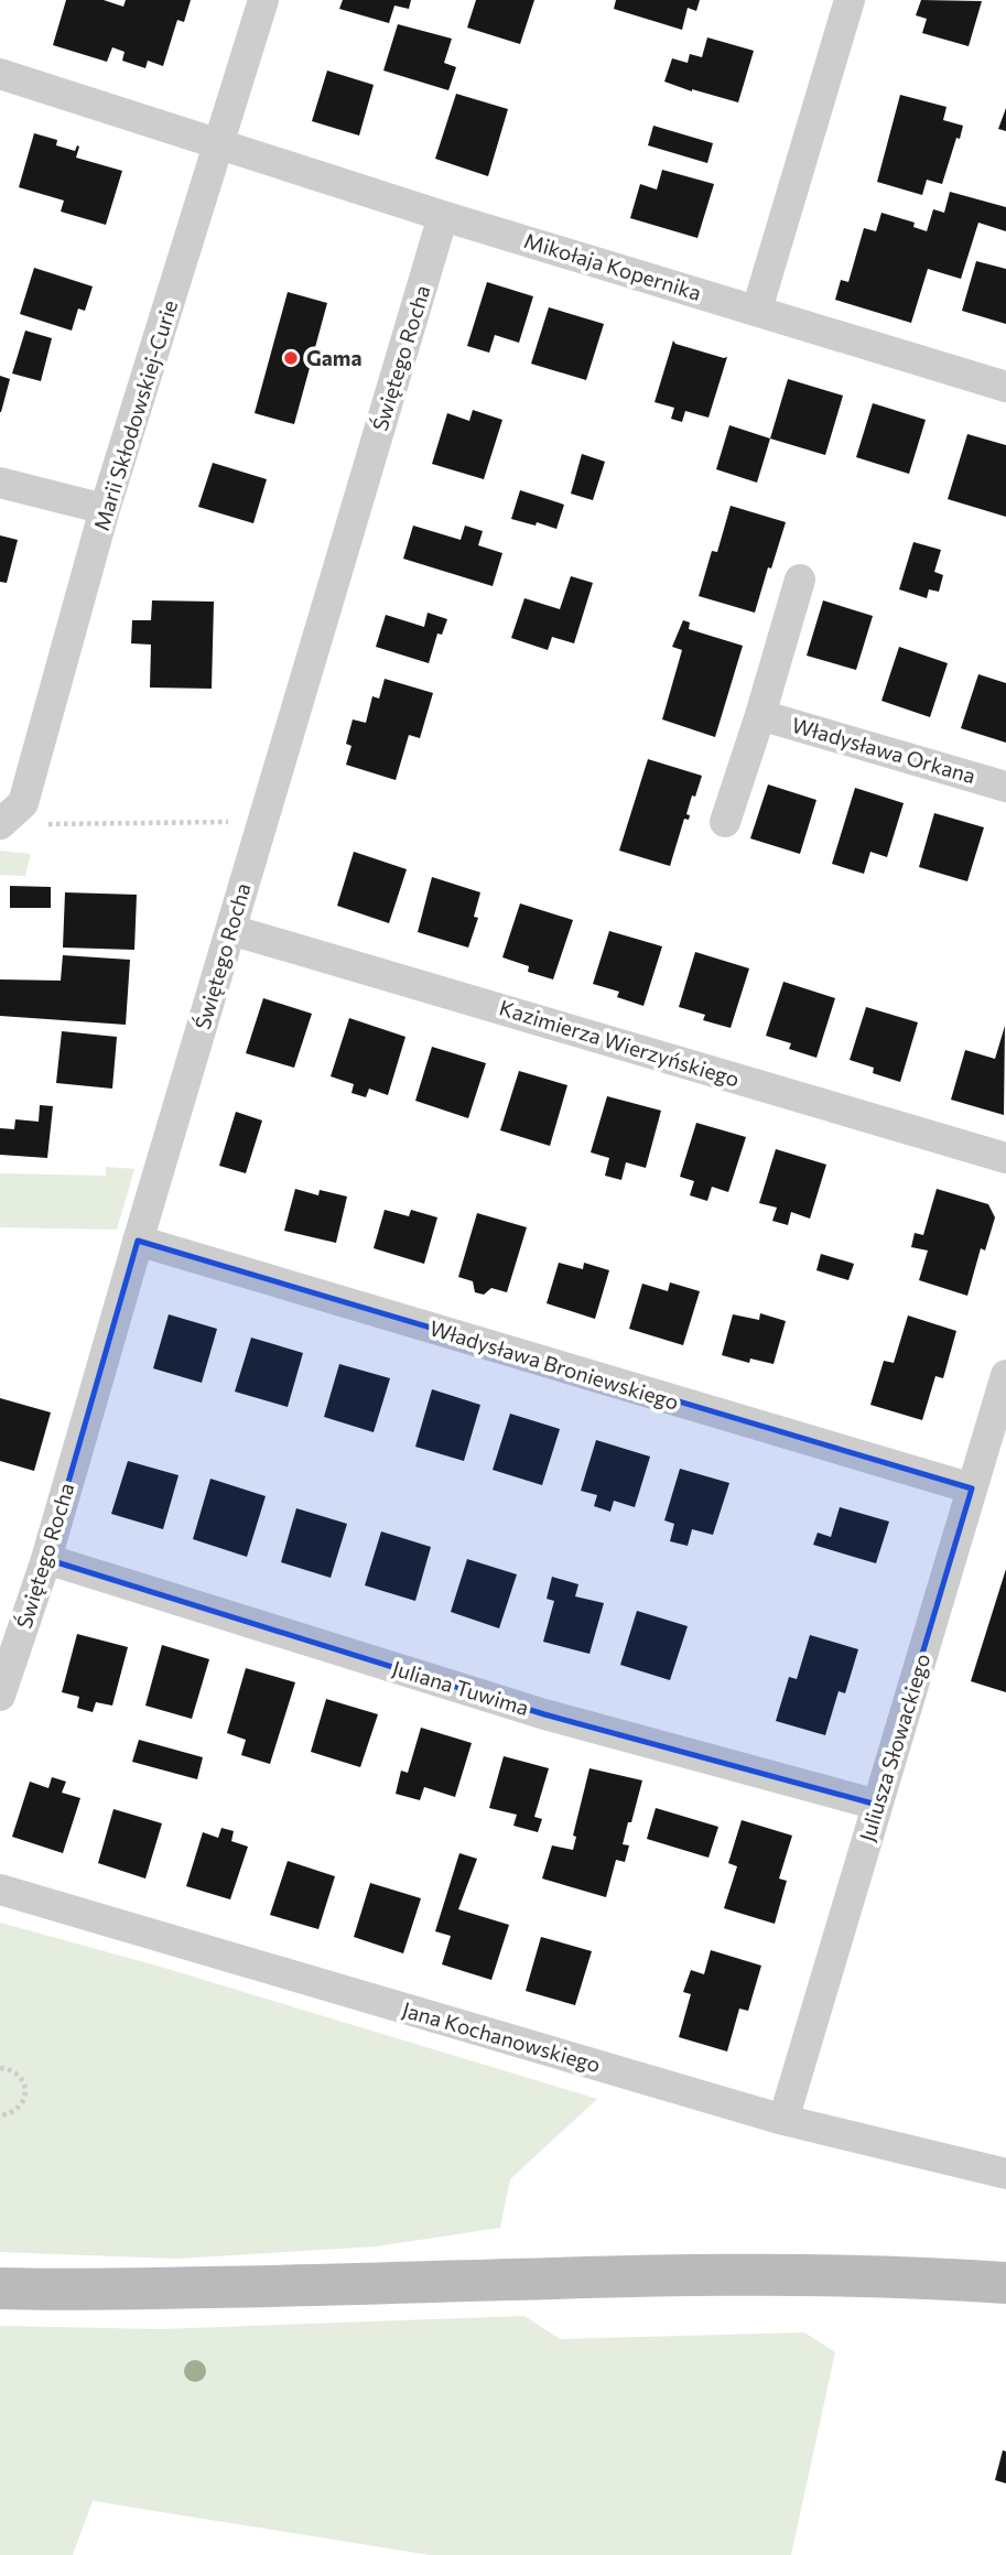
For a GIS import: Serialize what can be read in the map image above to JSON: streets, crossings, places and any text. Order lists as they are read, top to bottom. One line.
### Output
{"streets":{"street":["Mikołaja Kopernika","Świętego Rocha","Marii Skłodowskiej-Curie","Władysława Orkana","Kazimierza Wierzyńskiego","Władysława Broniewskiego","Juliana Tuwima","Juliusza Słowackiego","Jana Kochanowskiego"]},"crossings":[["Mikołaja Kopernika","Świętego Rocha"],["Mikołaja Kopernika","Marii Skłodowskiej-Curie"],["Świętego Rocha","Kazimierza Wierzyńskiego"],["Świętego Rocha","Władysława Broniewskiego"],["Świętego Rocha","Juliana Tuwima"],["Władysława Broniewskiego","Juliusza Słowackiego"],["Juliana Tuwima","Juliusza Słowackiego"],["Juliusza Słowackiego","Jana Kochanowskiego"]],"places":["Gama"]}
